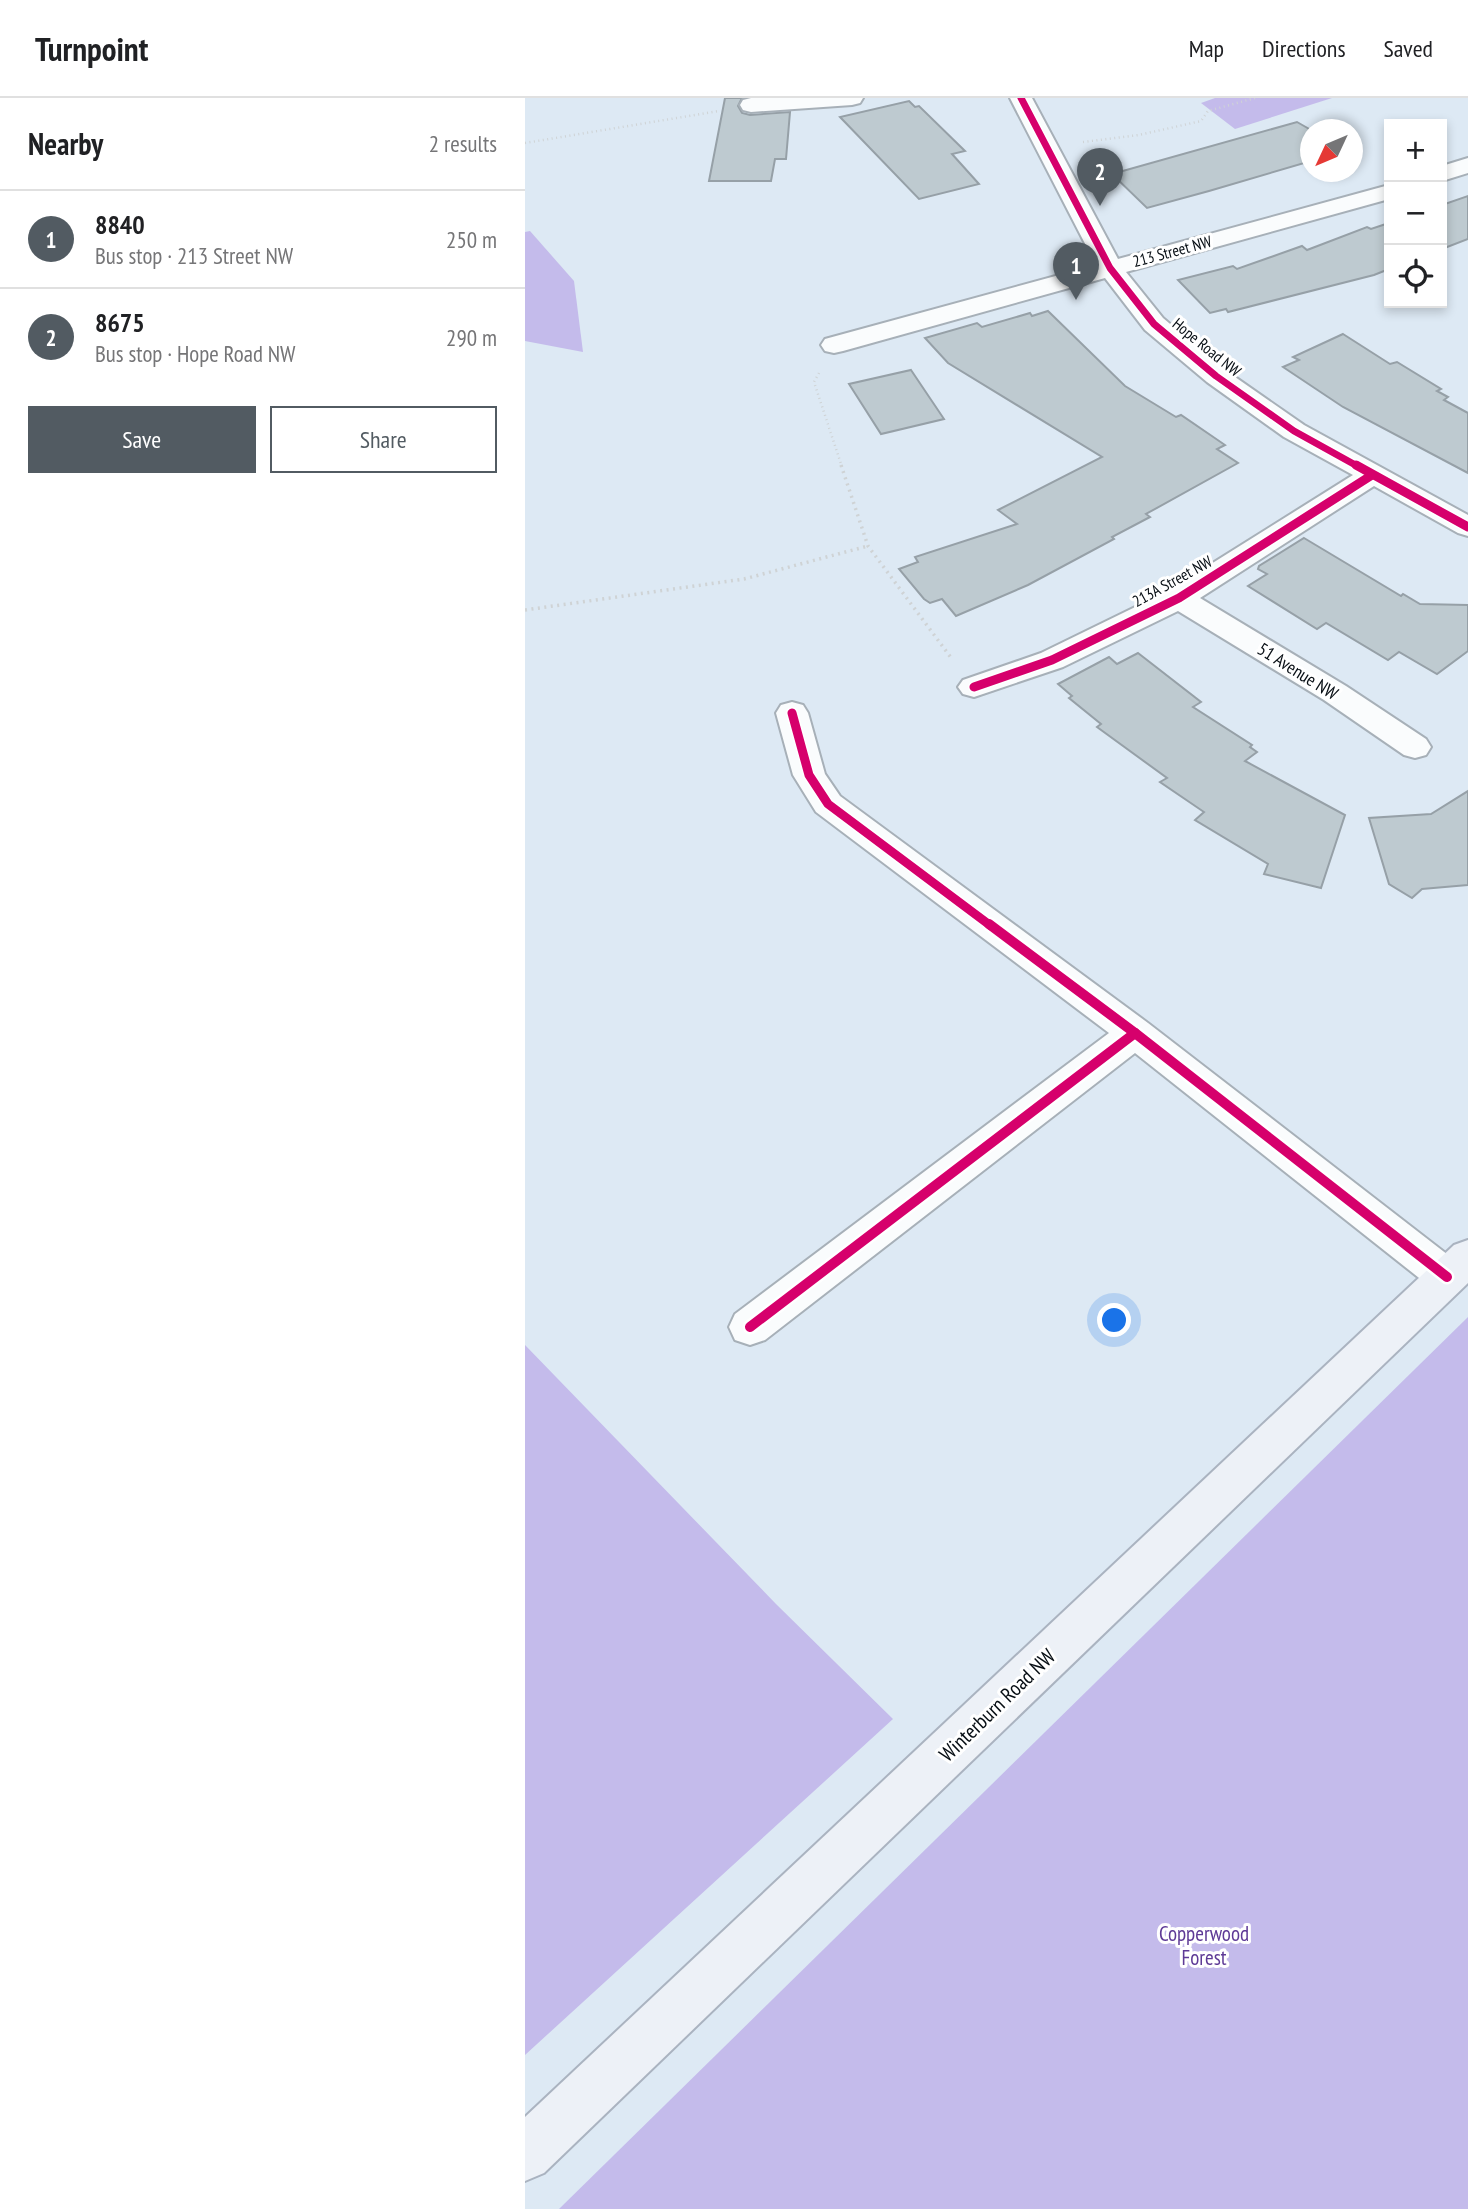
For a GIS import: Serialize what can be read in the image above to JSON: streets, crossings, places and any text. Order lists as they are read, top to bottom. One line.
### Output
{"streets":{"main road":["Winterburn Road NW"],"street":["213 Street NW","Hope Road NW","213A Street NW","51 Avenue NW"]},"crossings":[["213 Street NW","Hope Road NW"],["Hope Road NW","213A Street NW"],["213A Street NW","51 Avenue NW"]],"parks":["Copperwood Forest"],"north":"bottom left","page":{"header":"Turnpoint","nav":["Map","Directions","Saved"],"heading":["Nearby","2 results"],"map_buttons":["+","−"],"pins":["2","1"],"list":[{"mark":"1","name":"8840","note":"Bus stop · 213 Street NW","value":"250 m"},{"mark":"2","name":"8675","note":"Bus stop · Hope Road NW","value":"290 m"}],"buttons":["Save","Share"]}}
